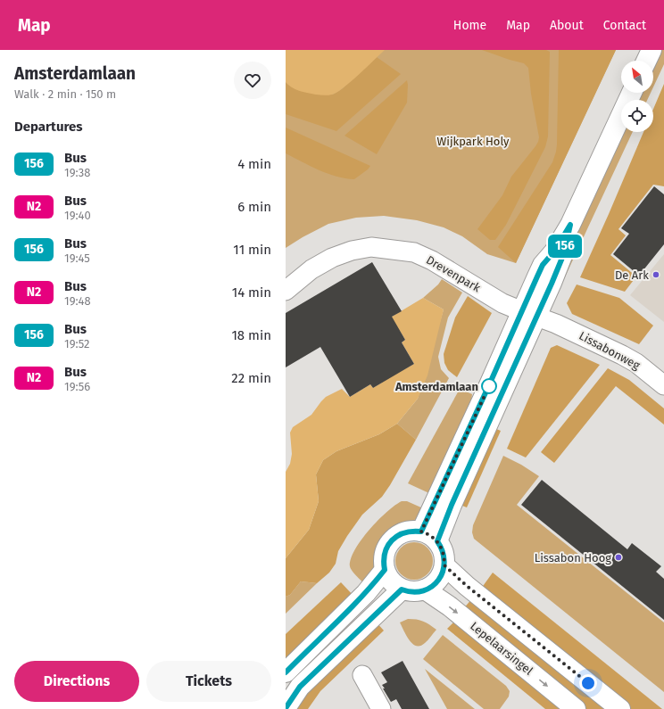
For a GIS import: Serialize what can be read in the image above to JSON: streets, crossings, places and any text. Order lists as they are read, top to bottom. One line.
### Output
{"streets":{"street":["Drevenpark","Lissabonweg","Lepelaarsingel"]},"crossings":[["Drevenpark","Lissabonweg"]],"parks":["Wijkpark Holy"],"places":["De Ark","Amsterdamlaan","Lissabon Hoog"],"lines":["bus line 156"],"north":"top left","page":{"header":"Map","nav":["Home","Map","About","Contact"],"heading":[["Amsterdamlaan","Walk · 2 min · 150 m"],"Departures"],"on_map":"156","list":[{"mark":"156","name":"Bus","note":"19:38","value":"4 min"},{"mark":"N2","name":"Bus","note":"19:40","value":"6 min"},{"mark":"156","name":"Bus","note":"19:45","value":"11 min"},{"mark":"N2","name":"Bus","note":"19:48","value":"14 min"},{"mark":"156","name":"Bus","note":"19:52","value":"18 min"},{"mark":"N2","name":"Bus","note":"19:56","value":"22 min"}],"buttons":["Directions","Tickets"]}}
